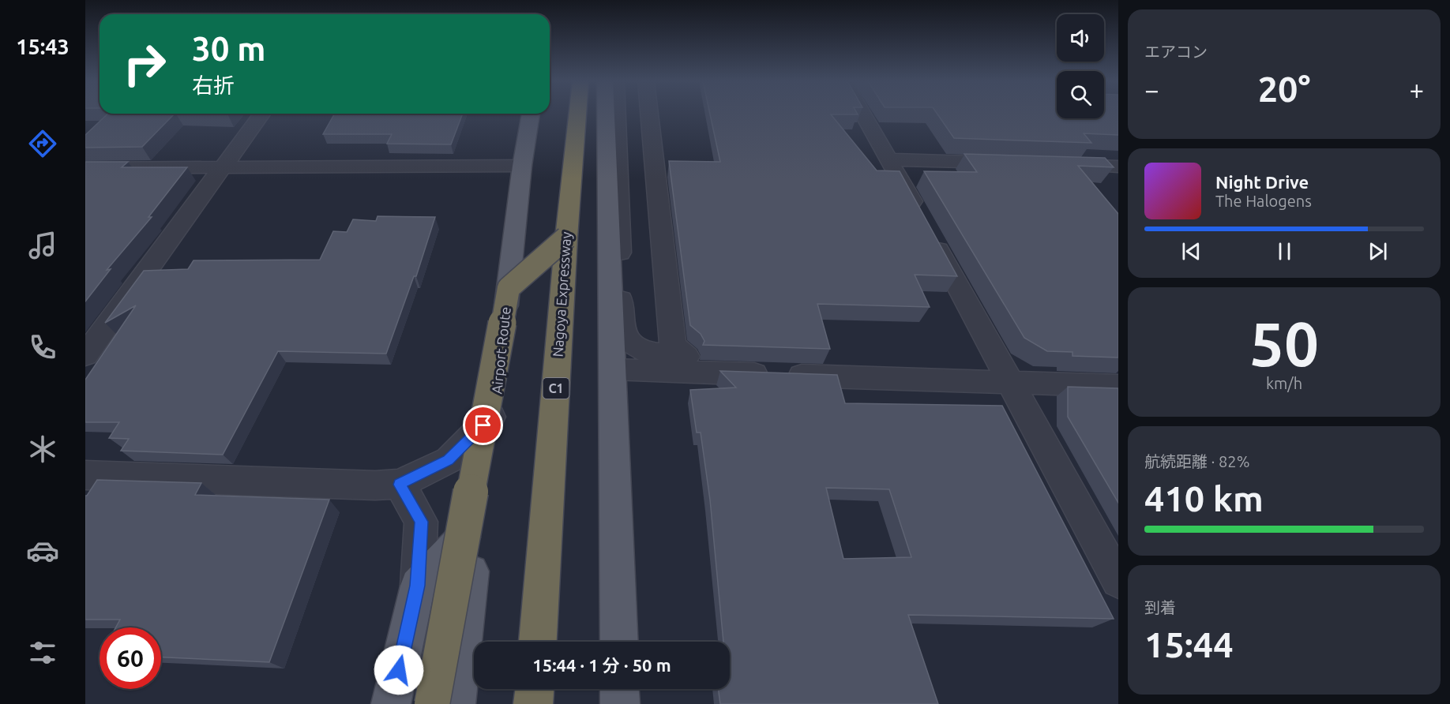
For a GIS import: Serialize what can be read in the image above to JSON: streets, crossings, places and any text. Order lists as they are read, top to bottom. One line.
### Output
{"streets":{"highway":["Nagoya Expressway","C1"],"main road":["Airport Route"]},"page":{"tabs":"15:43","tile":["エアコン",["50","km/h"],["航続距離 · 82%","410 km"],["到着","15:44"]],"turn":["30 m","右折"],"heat":["−","20°","+"],"song":["Night Drive","The Halogens"],"limit":"60","trip":"15:44 · 1 分 · 50 m"}}
